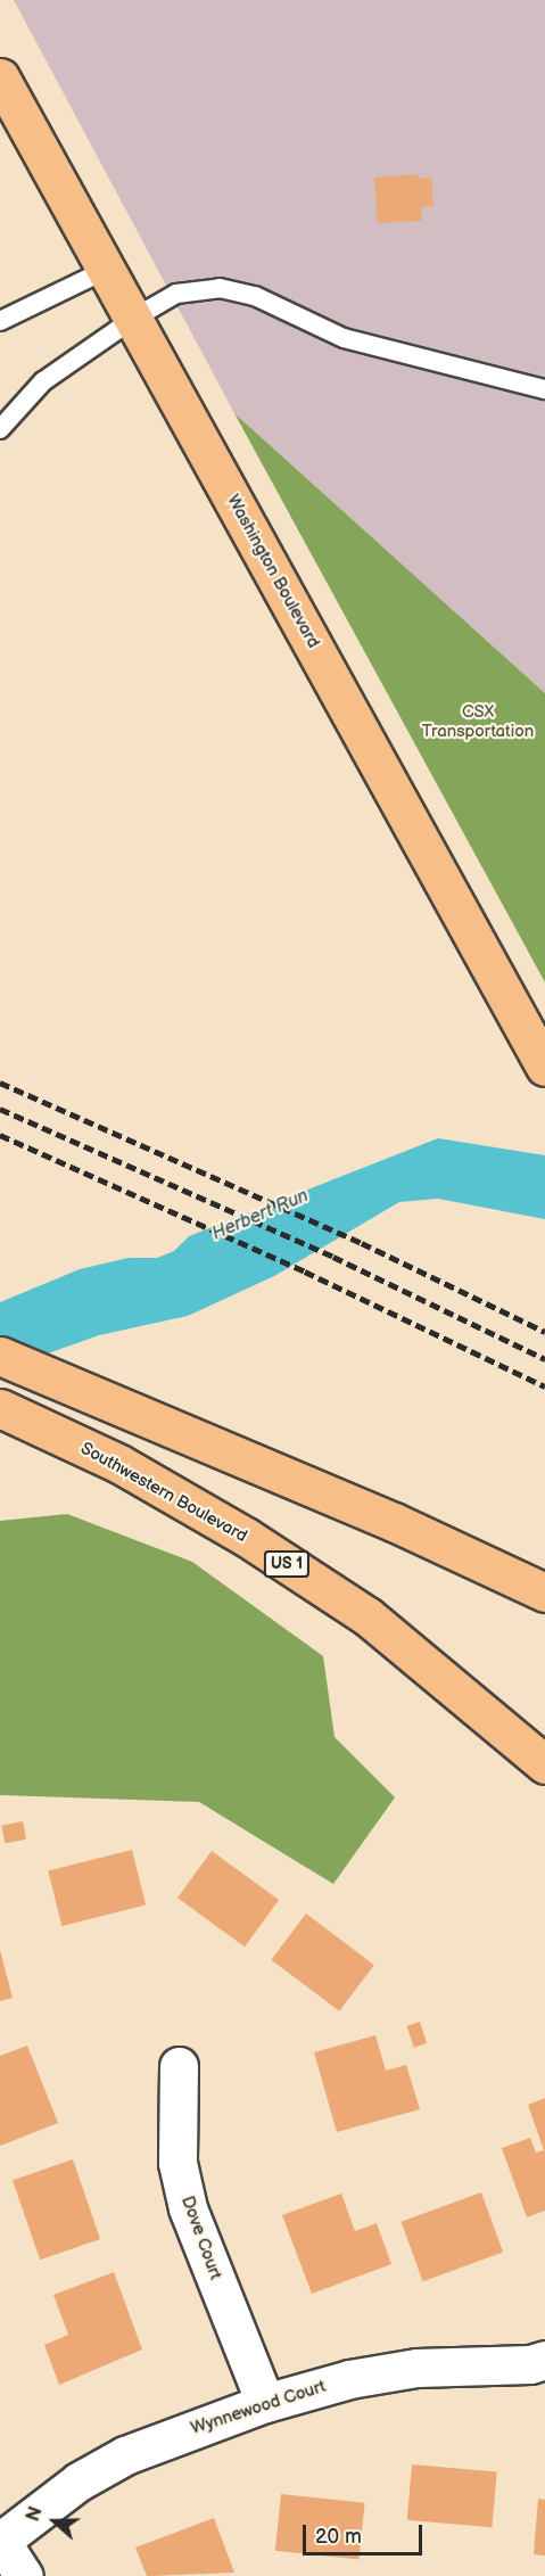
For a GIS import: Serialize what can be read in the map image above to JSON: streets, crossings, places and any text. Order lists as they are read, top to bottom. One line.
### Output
{"streets":{"main road":["Washington Boulevard","Southwestern Boulevard","US 1"],"street":["Dove Court","Wynnewood Court"]},"crossings":[["Dove Court","Wynnewood Court"]],"water":["Herbert Run"],"parks":["CSX Transportation"],"scale_bar":"20 m","north":"left"}
